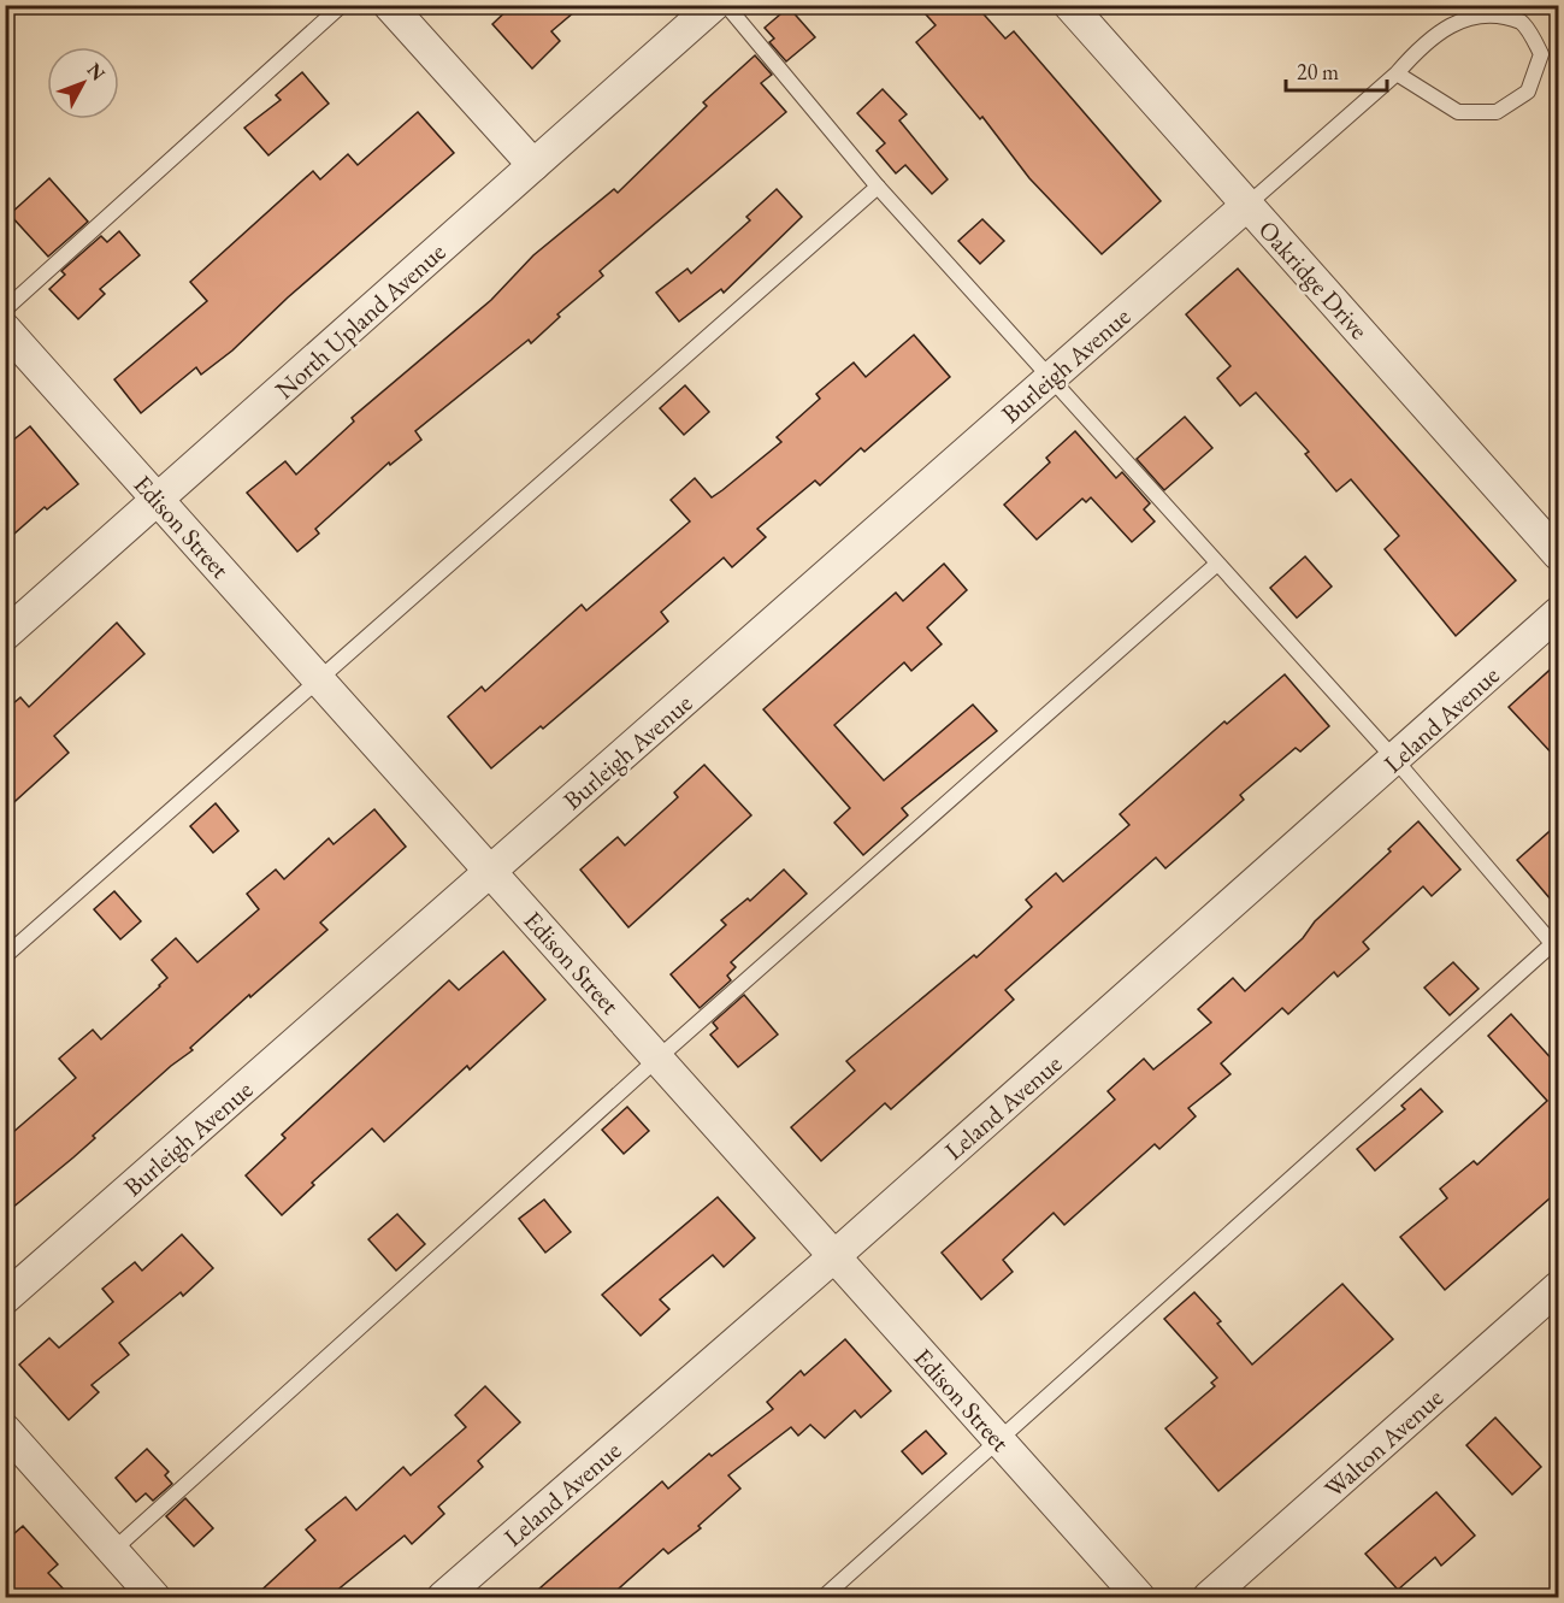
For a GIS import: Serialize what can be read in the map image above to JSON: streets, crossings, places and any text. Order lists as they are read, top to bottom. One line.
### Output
{"streets":{"street":["Oakridge Drive","North Upland Avenue","Burleigh Avenue","Edison Street","Leland Avenue","Walton Avenue"]},"crossings":[["Oakridge Drive","Burleigh Avenue"],["North Upland Avenue","Edison Street"],["Burleigh Avenue","Edison Street"],["Edison Street","Leland Avenue"]],"scale_bar":"20 m","north":"top right"}
